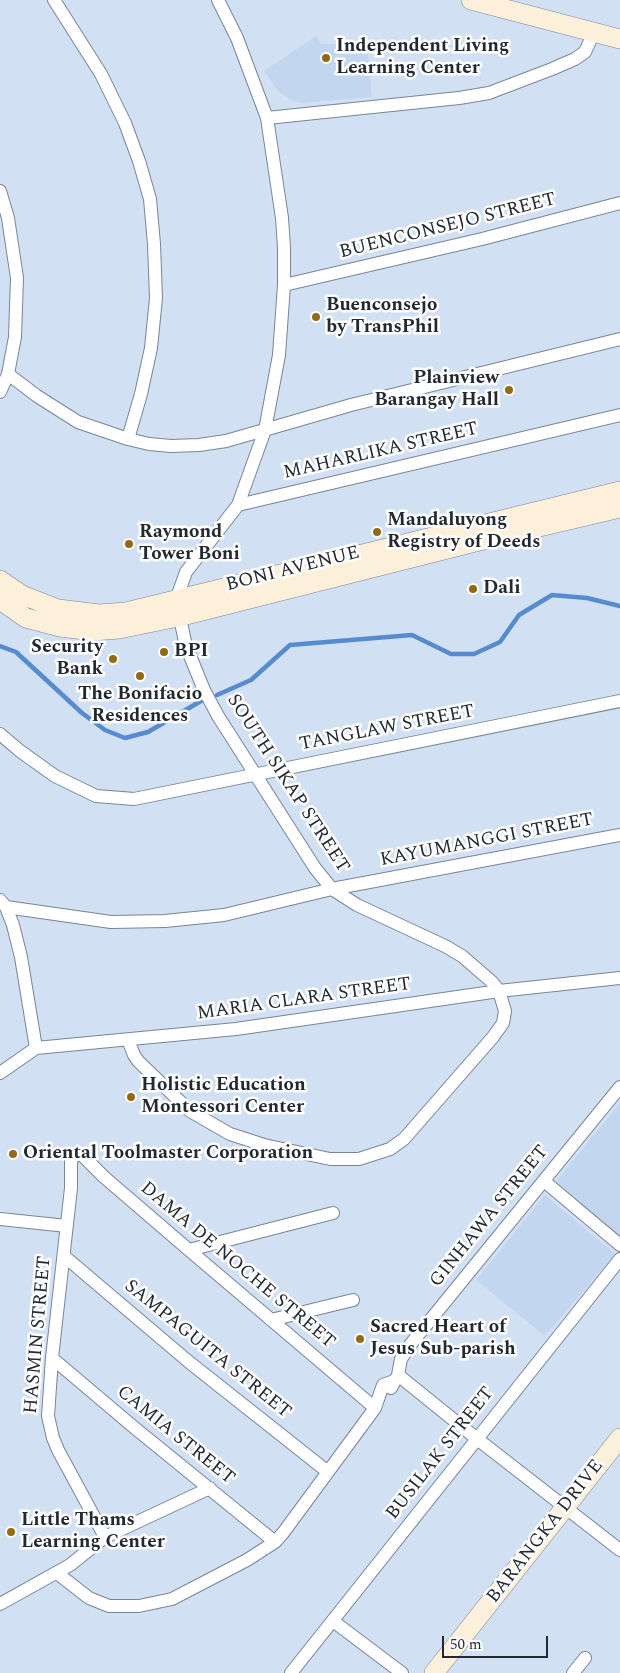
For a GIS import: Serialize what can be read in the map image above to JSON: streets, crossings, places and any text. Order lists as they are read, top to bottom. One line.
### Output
{"streets":{"main road":["BONI AVENUE","BARANGKA DRIVE"],"street":["BUENCONSEJO STREET","MAHARLIKA STREET","TANGLAW STREET","SOUTH SIKAP STREET","KAYUMANGGI STREET","MARIA CLARA STREET","GINHAWA STREET","DAMA DE NOCHE STREET","HASMIN STREET","SAMPAGUITA STREET","CAMIA STREET","BUSILAK STREET"]},"crossings":[["BONI AVENUE","SOUTH SIKAP STREET"],["TANGLAW STREET","SOUTH SIKAP STREET"],["SOUTH SIKAP STREET","KAYUMANGGI STREET"],["SOUTH SIKAP STREET","MARIA CLARA STREET"],["DAMA DE NOCHE STREET","HASMIN STREET"],["HASMIN STREET","SAMPAGUITA STREET"],["HASMIN STREET","CAMIA STREET"]],"places":["Independent Living Learning Center","Buenconsejo by TransPhil","Plainview Barangay Hall","Mandaluyong Registry of Deeds","Raymond Tower Boni","Dali","BPI","Security Bank","The Bonifacio Residences","Holistic Education Montessori Center","Oriental Toolmaster Corporation","Sacred Heart of Jesus Sub-parish","Little Thams Learning Center"],"scale_bar":"50 m"}
